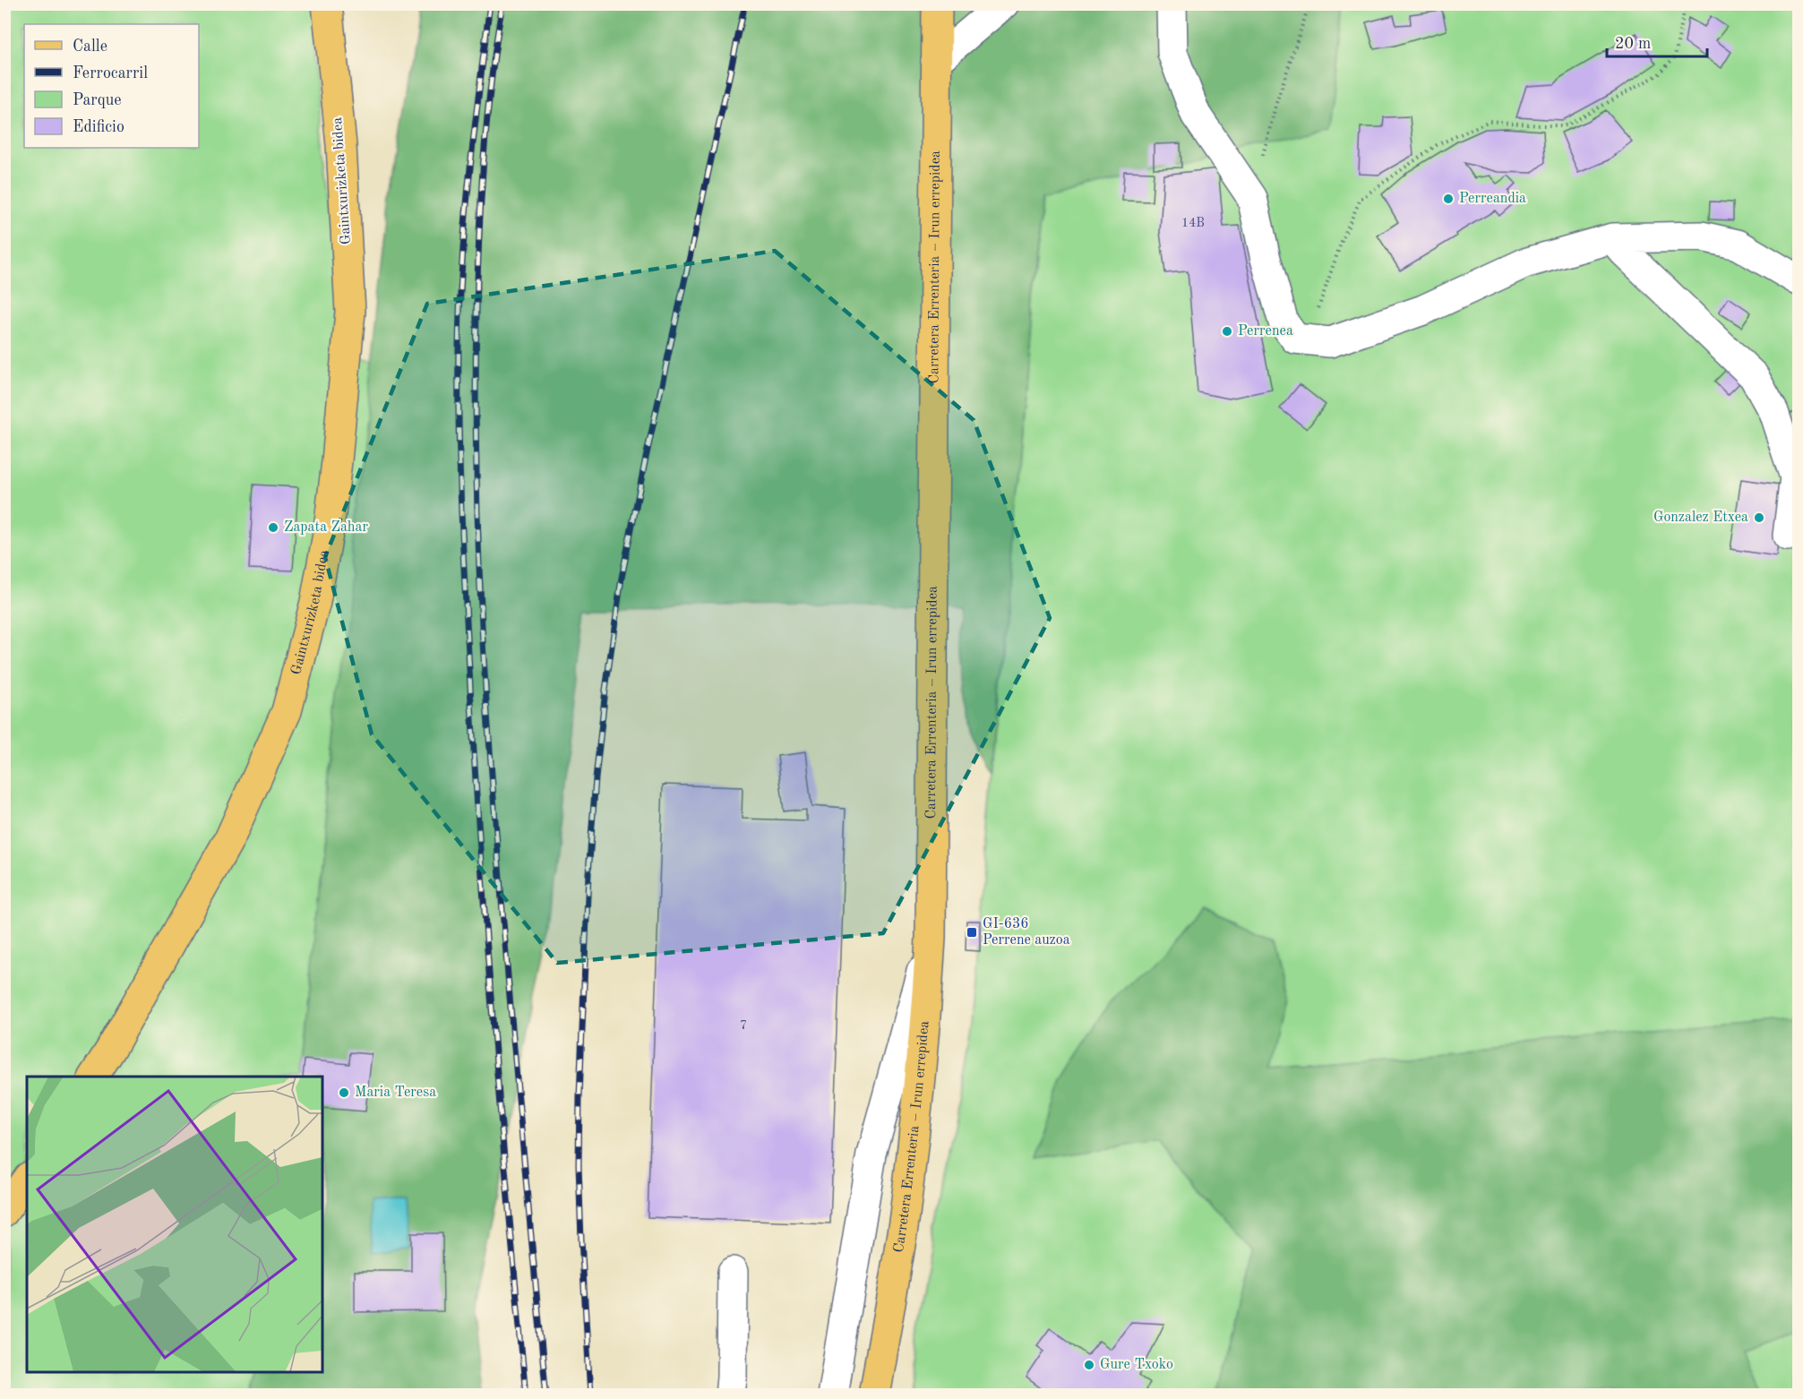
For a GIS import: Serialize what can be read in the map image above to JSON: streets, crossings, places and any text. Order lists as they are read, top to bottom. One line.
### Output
{"streets":{"main road":["Gaintxurizketa bidea","Carretera Errenteria – Irun errepidea"]},"places":{"other":["Perreandia","Perrenea","Gonzalez Etxea","Zapata Zahar","Maria Teresa","Gure Txoko"],"transit":["GI-636 Perrene auzoa"]},"house_numbers":["14B","7"],"legend":["Calle","Ferrocarril","Parque","Edificio"],"scale_bar":"20 m"}
